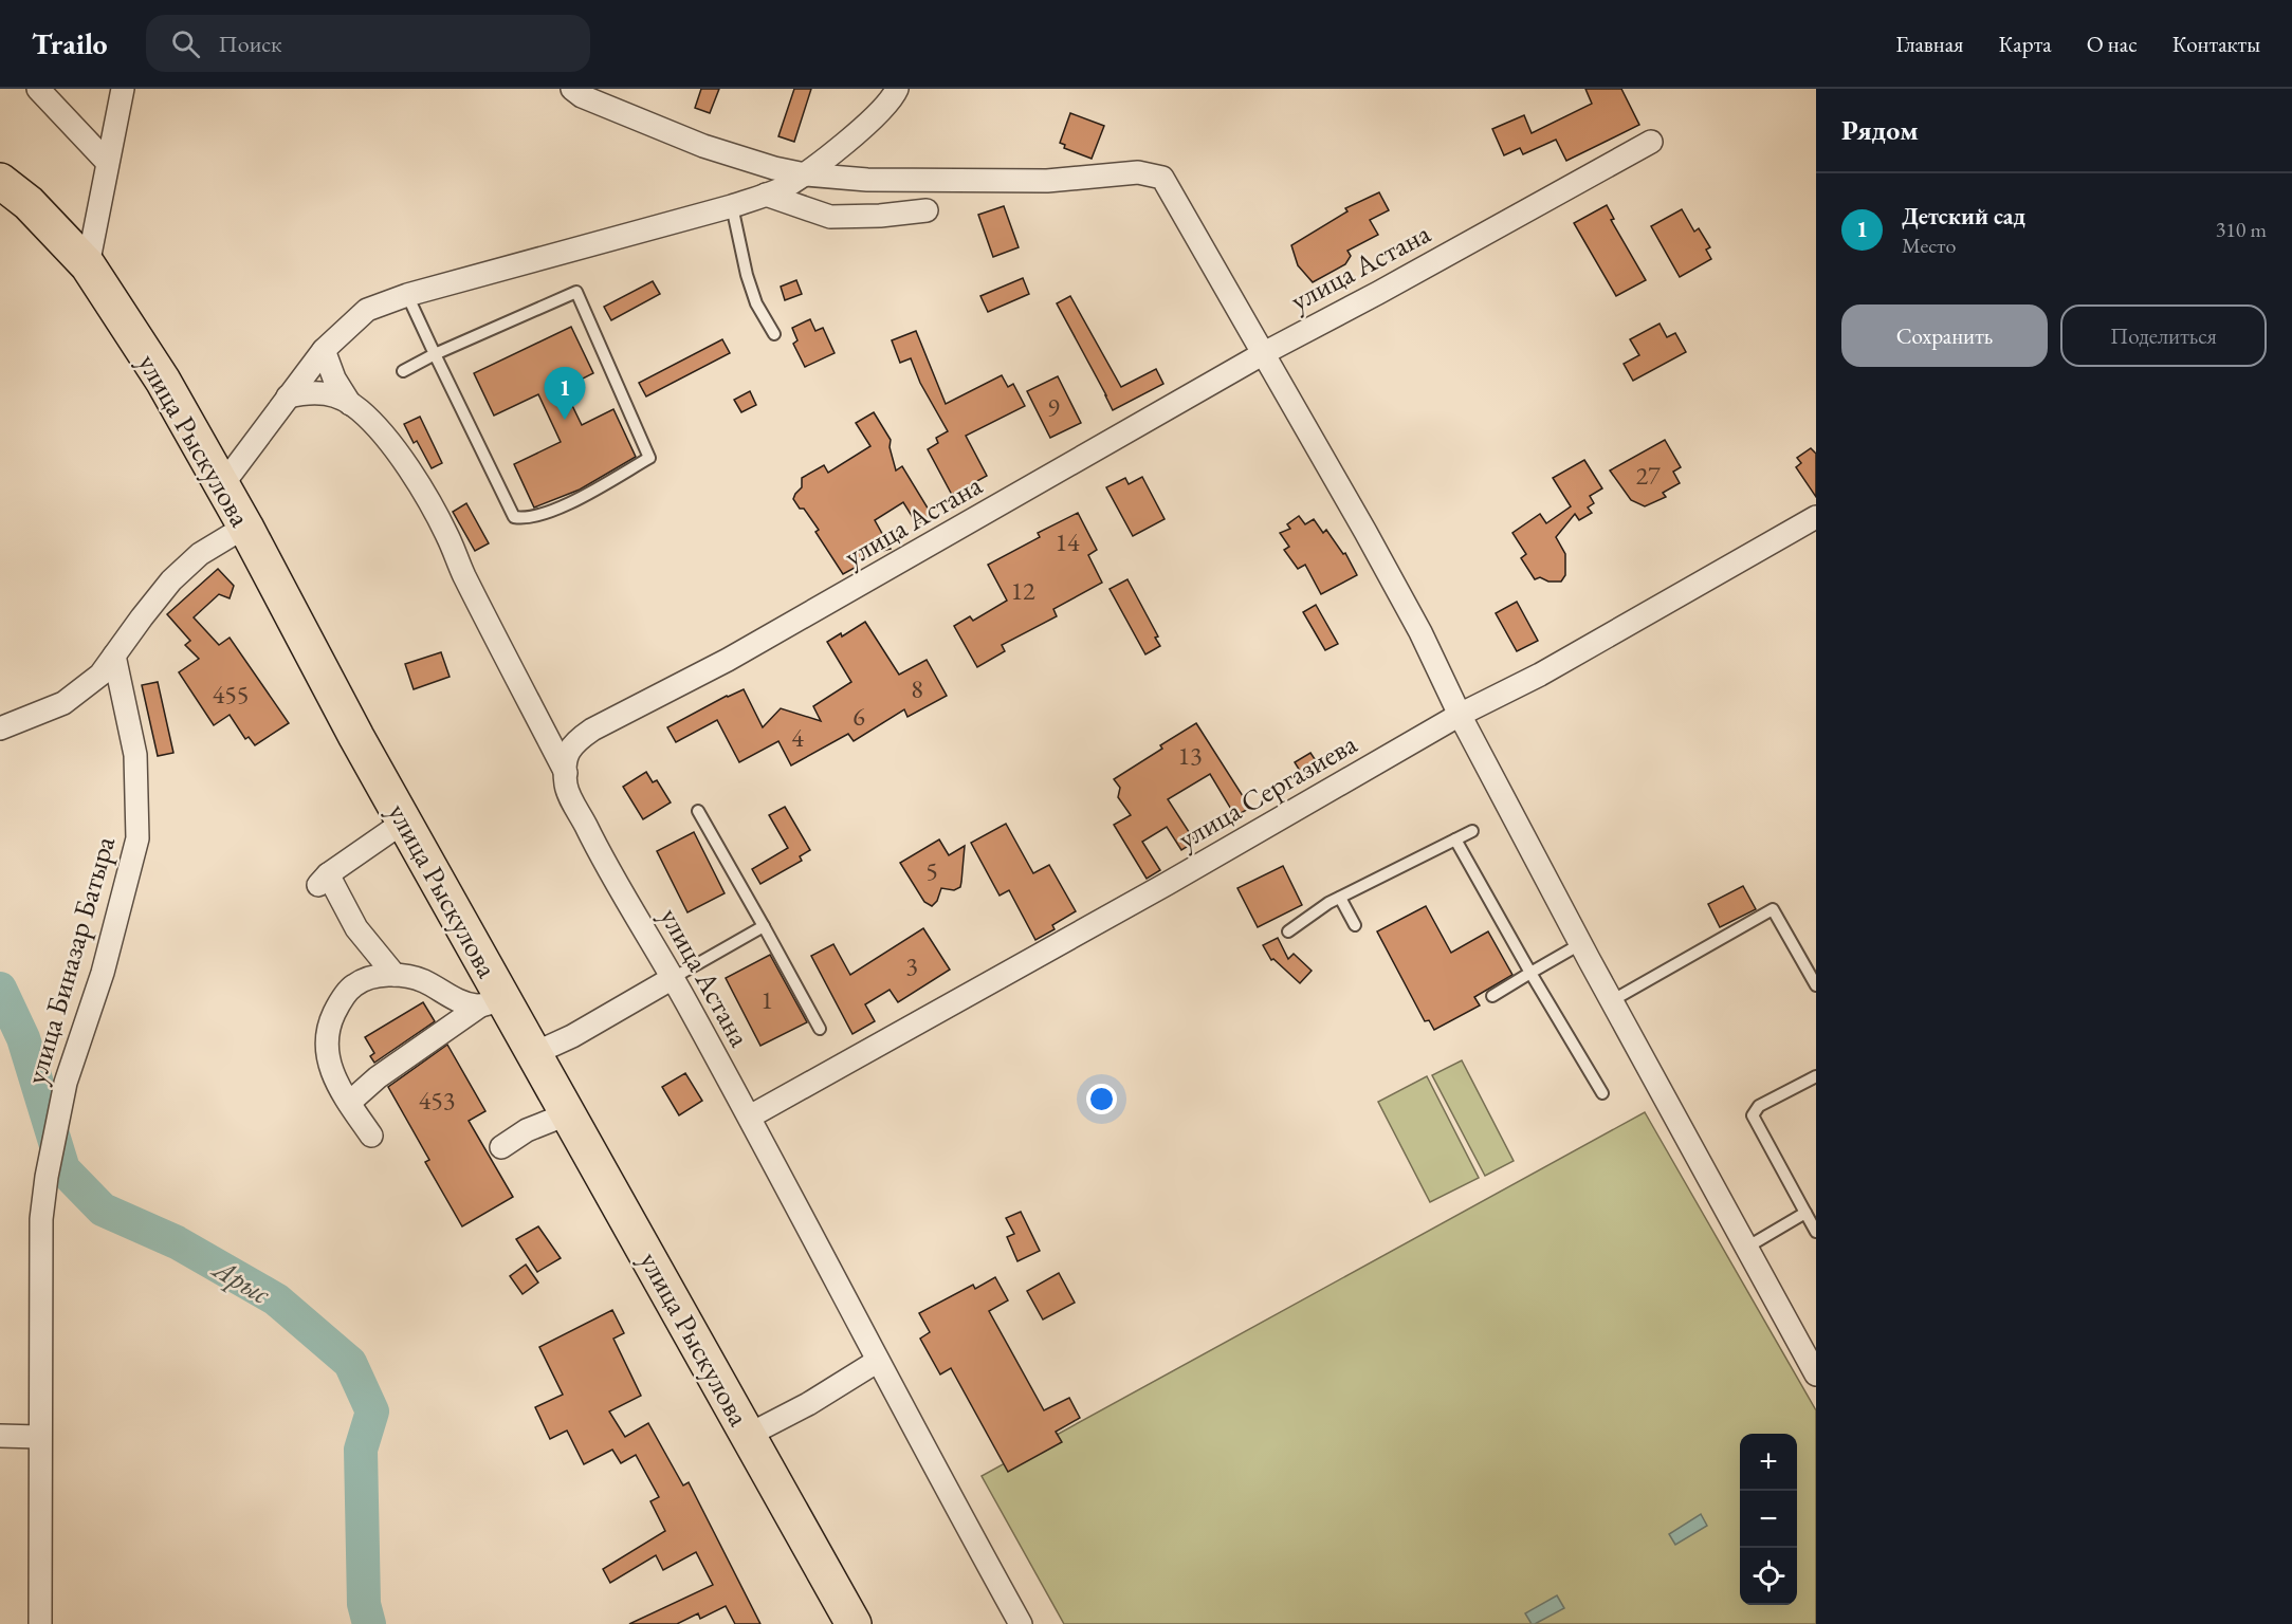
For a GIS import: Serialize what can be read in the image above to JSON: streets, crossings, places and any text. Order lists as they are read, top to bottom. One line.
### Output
{"streets":{"main road":["улица Рыскулова"],"street":["улица Астана","улица Сергазиева","улица Биназар Батыра"]},"crossings":[["улица Астана","улица Сергазиева"]],"water":["Арыс"],"house_numbers":["9","27","14","12","8","455","6","4","13","5","3","1","453"],"page":{"header":"Trailo","search":"Поиск","nav":["Главная","Карта","О нас","Контакты"],"heading":"Рядом","list":[{"mark":"1","name":"Детский сад","note":"Место","value":"310 m"}],"buttons":["Сохранить","Поделиться"],"pins":"1","map_buttons":["+","−"]}}
